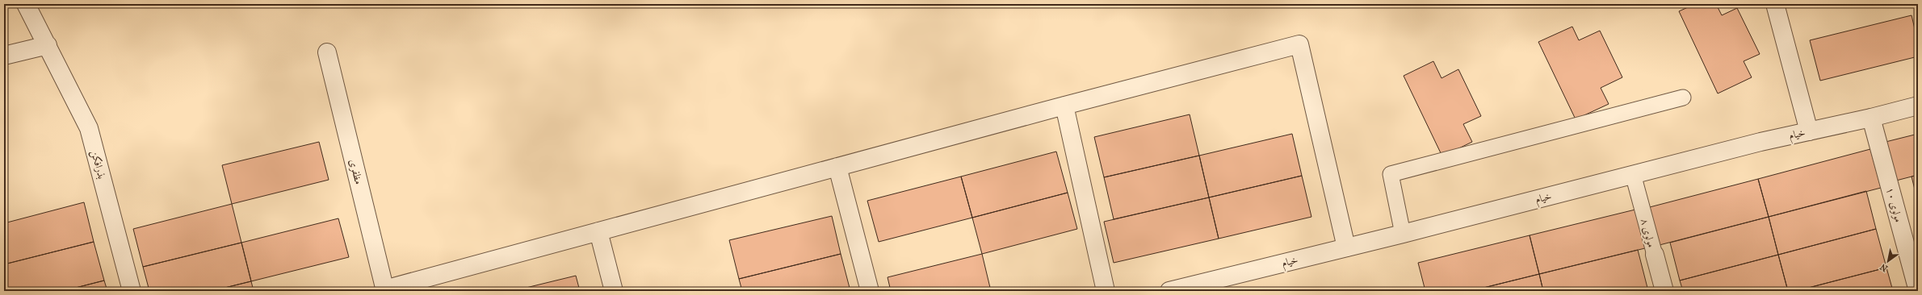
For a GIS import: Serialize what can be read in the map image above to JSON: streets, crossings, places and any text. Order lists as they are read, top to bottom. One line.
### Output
{"streets":{"street":["خیام","بذرافکن","مظفری","مولوی ۱۰","مولوی ۸"]},"crossings":[["خیام","مولوی ۱۰"],["خیام","مولوی ۸"]],"north":"bottom left"}
